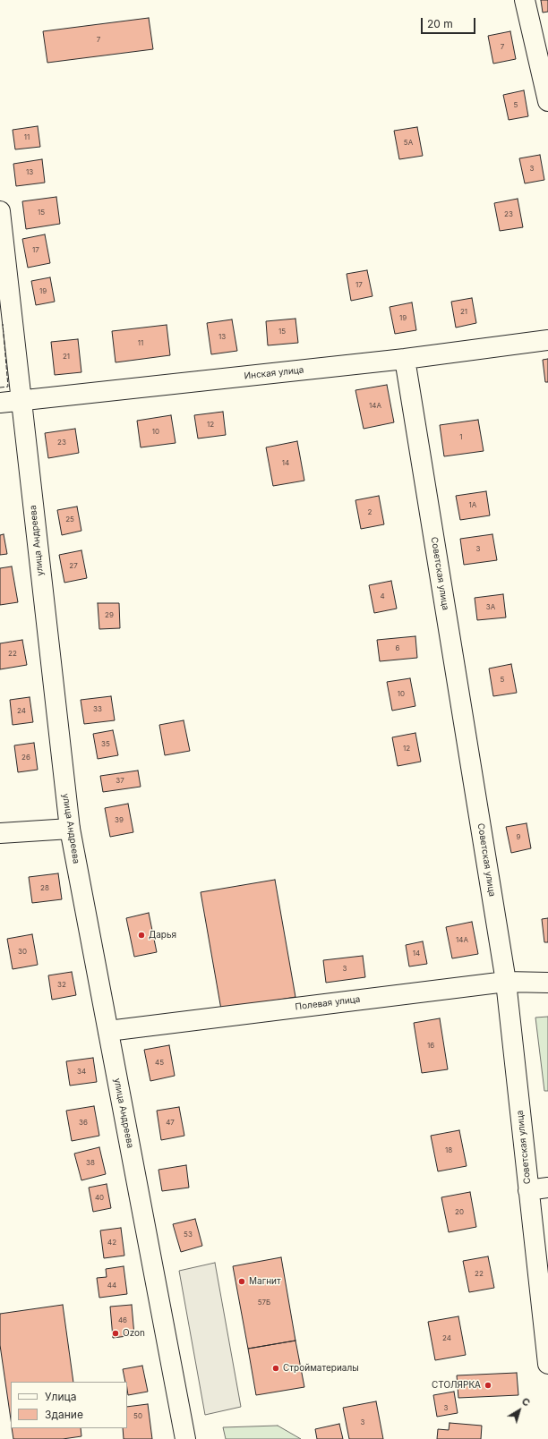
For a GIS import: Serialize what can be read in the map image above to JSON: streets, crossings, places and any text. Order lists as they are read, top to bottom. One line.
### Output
{"streets":{"street":["Инская улица","улица Андреева","Советская улица","Полевая улица"]},"crossings":[["Инская улица","улица Андреева"],["Инская улица","Советская улица"],["улица Андреева","Полевая улица"],["Советская улица","Полевая улица"]],"places":["Дарья","Магнит","Ozon","Стройматериалы","СТОЛЯРКА"],"house_numbers":["7","7","5","11","5А","3","13","15","23","17","17","19","21","19","15","13","11","21","14А","12","10","1","23","14","1А","2","25","3","27","4","3А","29","6","22","5","10","33","24","35","12","26","37","39","9","28","14А","30","14","3","32","16","45","34","36","47","18","38","40","20","53","42","22","44","57Б","46","24","3","50","3"],"legend":["Улица","Здание"],"scale_bar":"20 m","north":"top right"}
